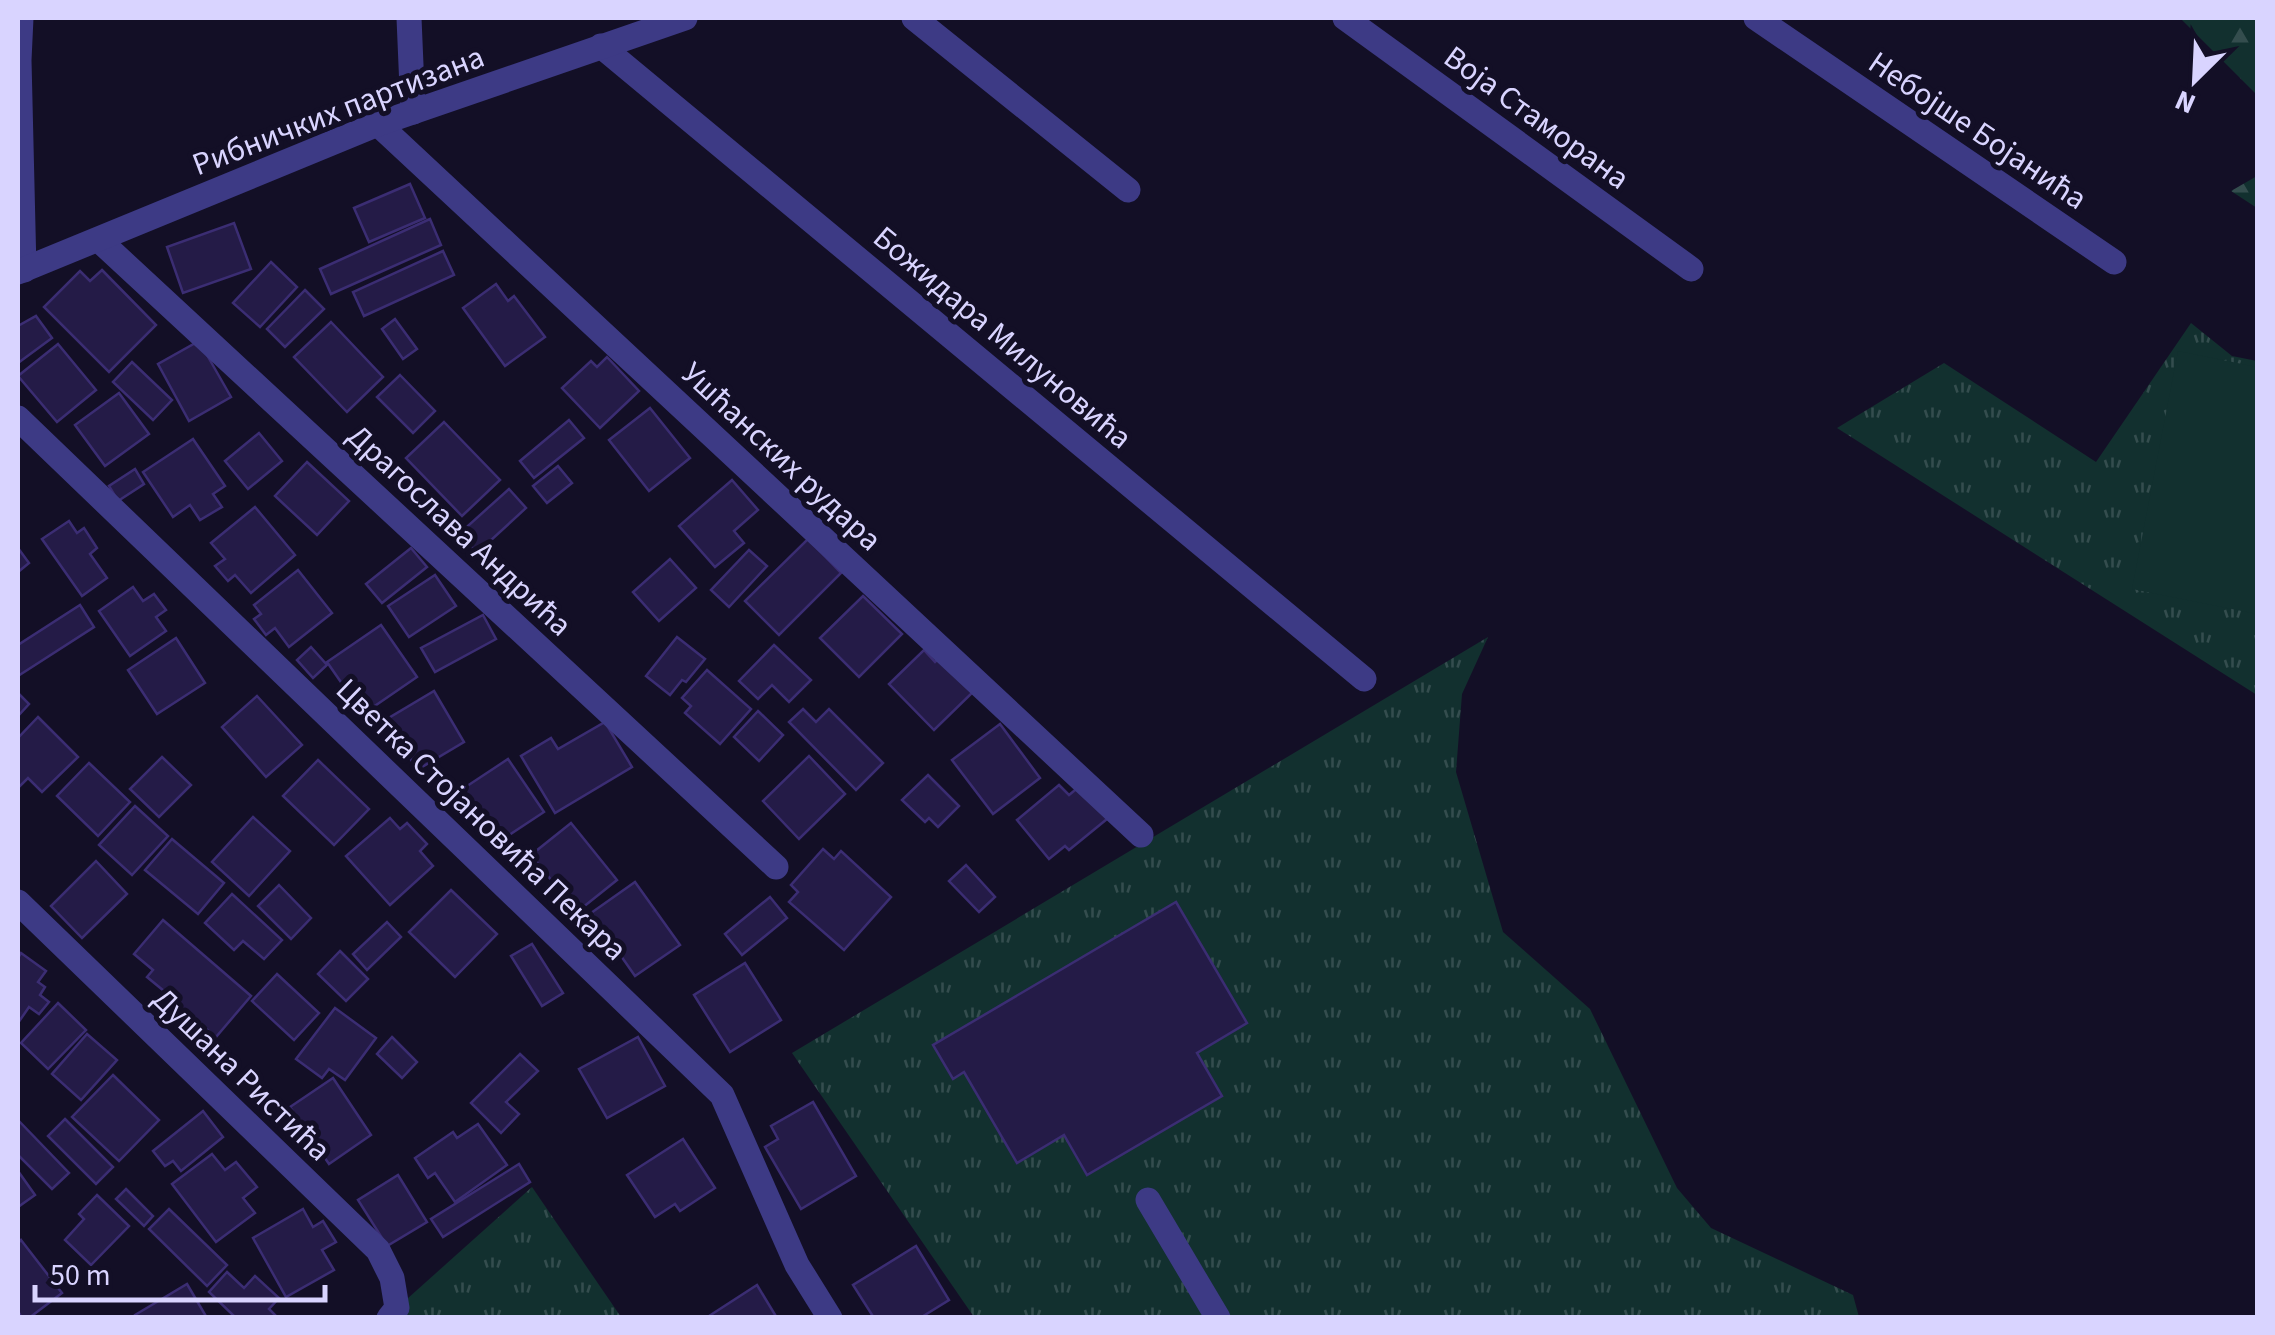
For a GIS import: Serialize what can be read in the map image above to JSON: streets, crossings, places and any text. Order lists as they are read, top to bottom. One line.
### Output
{"streets":{"street":["Рибничких партизана","Воја Стаморана","Небојше Бојанића","Божидара Милуновића","Ушћанских рудара","Драгослава Андрића","Цветка Стојановића Пекара","Душана Ристића"]},"crossings":[["Рибничких партизана","Божидара Милуновића"],["Рибничких партизана","Ушћанских рудара"],["Рибничких партизана","Драгослава Андрића"]],"scale_bar":"50 m","north":"bottom left"}
